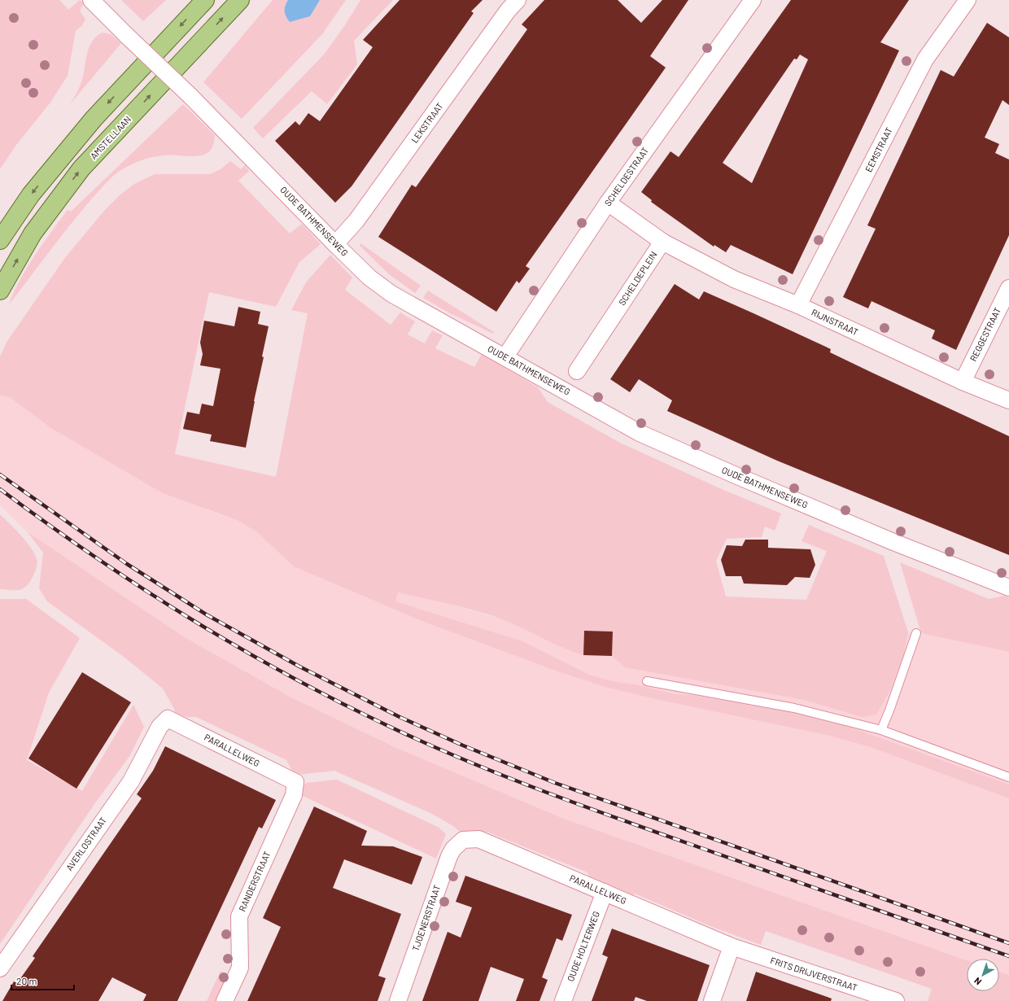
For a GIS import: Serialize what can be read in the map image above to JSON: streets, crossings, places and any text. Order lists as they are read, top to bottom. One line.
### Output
{"streets":{"main road":["AMSTELLAAN"],"street":["LEKSTRAAT","EEMSTRAAT","SCHELDESTRAAT","OUDE BATHMENSEWEG","SCHELDEPLEIN","RIJNSTRAAT","REGGESTRAAT","PARALLELWEG","AVERLOSTRAAT","RANDERSTRAAT","TJOENERSTRAAT","OUDE HOLTERWEG","FRITS DRIJVERSTRAAT"]},"crossings":[["LEKSTRAAT","OUDE BATHMENSEWEG"],["EEMSTRAAT","RIJNSTRAAT"],["SCHELDESTRAAT","OUDE BATHMENSEWEG"],["SCHELDESTRAAT","SCHELDEPLEIN"],["SCHELDEPLEIN","RIJNSTRAAT"],["RIJNSTRAAT","REGGESTRAAT"],["PARALLELWEG","AVERLOSTRAAT"],["PARALLELWEG","RANDERSTRAAT"],["PARALLELWEG","TJOENERSTRAAT"],["PARALLELWEG","OUDE HOLTERWEG"],["PARALLELWEG","FRITS DRIJVERSTRAAT"]],"scale_bar":"20 m","north":"bottom left"}
